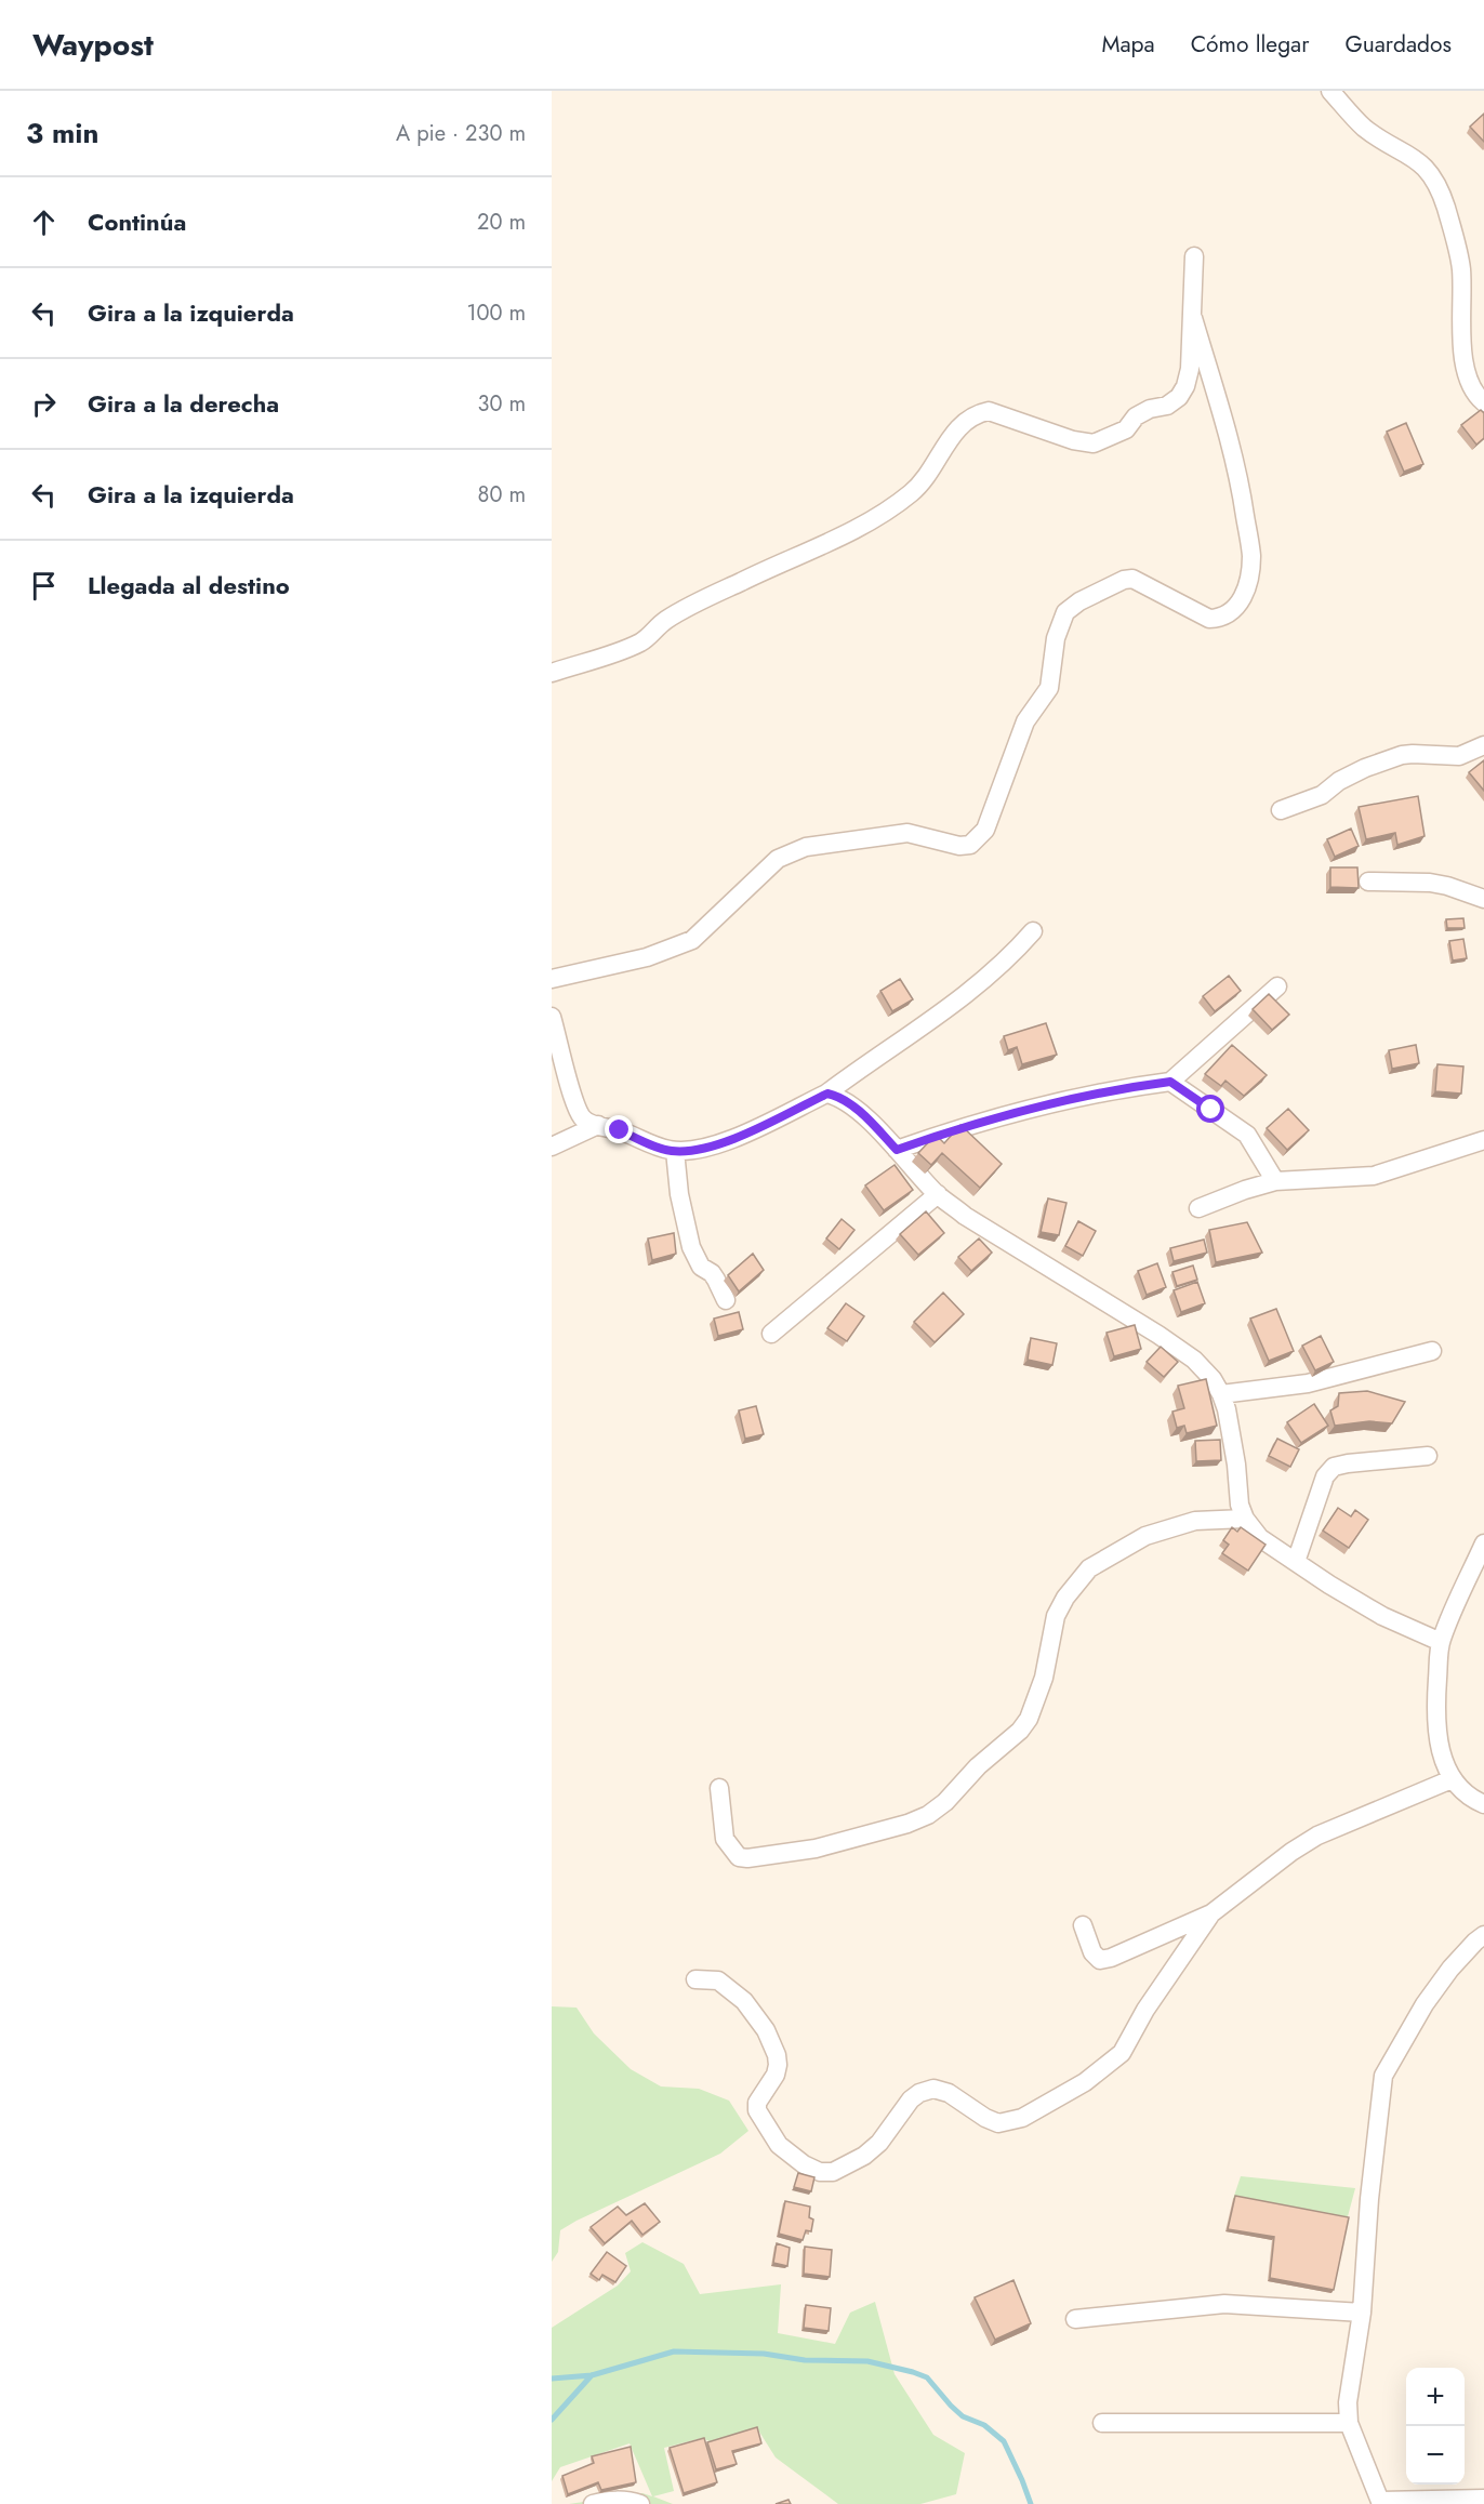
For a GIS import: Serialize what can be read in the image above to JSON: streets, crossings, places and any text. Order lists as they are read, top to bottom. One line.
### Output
{"page":{"header":"Waypost","nav":["Mapa","Cómo llegar","Guardados"],"heading":["3 min","A pie · 230 m"],"list":[["Continúa","20 m"],["Gira a la izquierda","100 m"],["Gira a la derecha","30 m"],["Gira a la izquierda","80 m"],"Llegada al destino"],"map_buttons":["+","−"]}}
